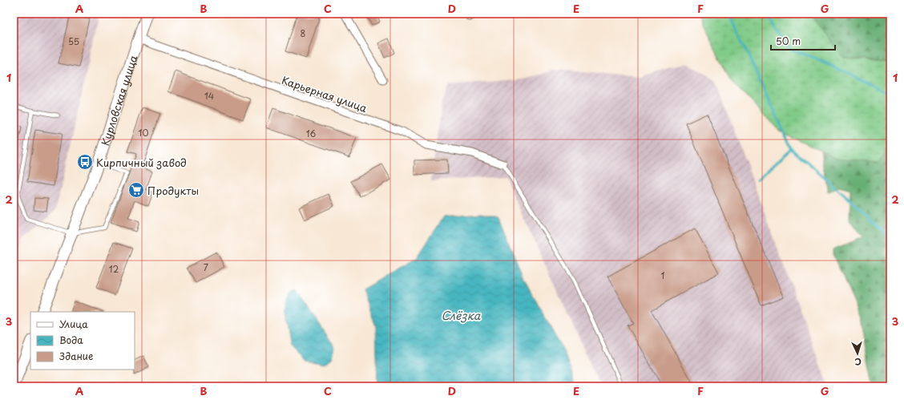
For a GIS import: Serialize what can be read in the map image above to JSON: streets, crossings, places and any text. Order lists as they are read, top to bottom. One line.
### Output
{"streets":{"main road":["Курловская улица"],"street":["Карьерная улица"]},"crossings":[["Карьерная улица","Курловская улица"]],"water":["Слёзка"],"places":{"bus stop":["Кирпичный завод"],"supermarket":["Продукты"]},"house_numbers":["8","55","14","10","16","7","12","1"],"legend":["Улица","Вода","Здание"],"scale_bar":"50 m","north":"bottom","grid":{"columns":["A","B","C","D","E","F","G"],"rows":["1","2","3"]}}
